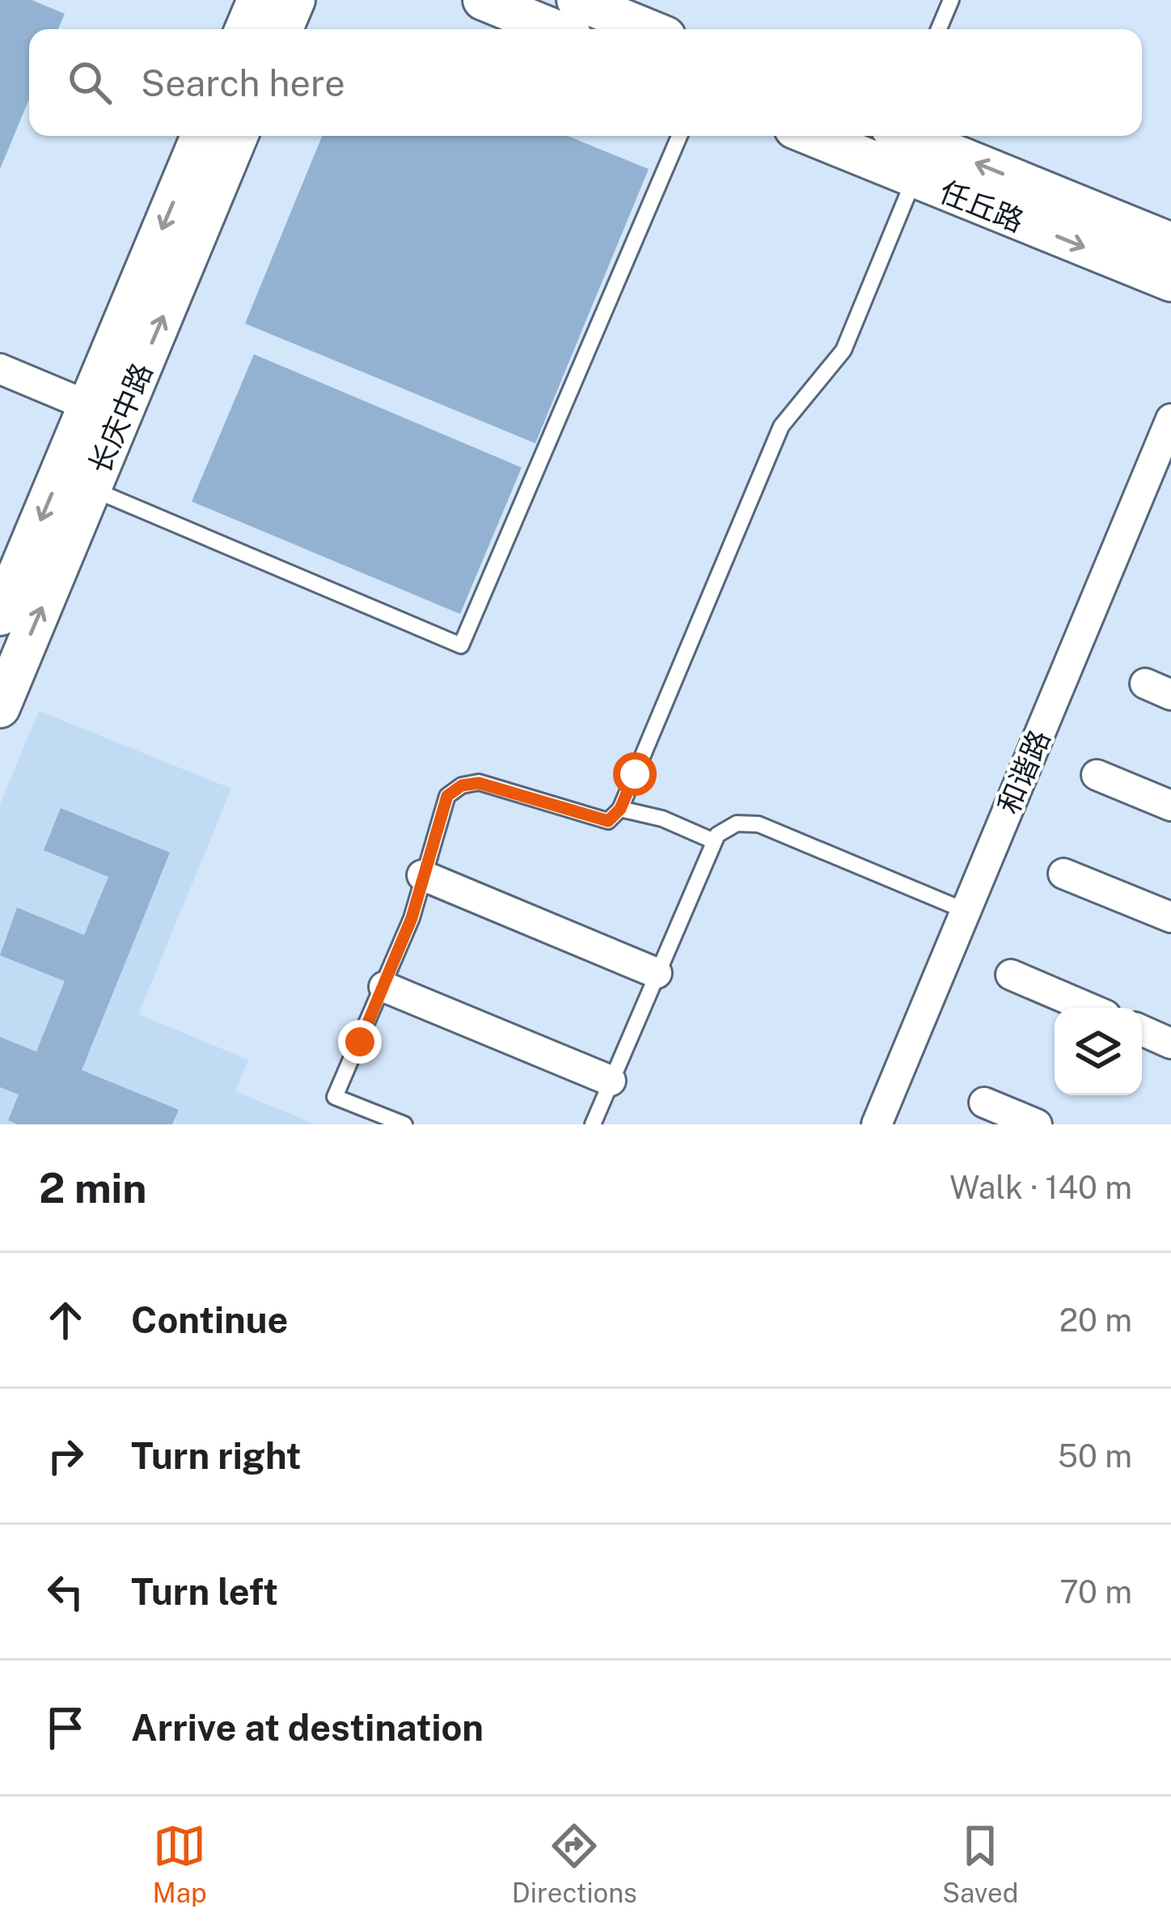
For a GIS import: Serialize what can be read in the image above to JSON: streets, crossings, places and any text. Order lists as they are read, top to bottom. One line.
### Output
{"streets":{"main road":["任丘路","长庆中路"],"street":["和谐路"]},"page":{"search":"Search here","heading":["2 min","Walk · 140 m"],"list":[["Continue","20 m"],["Turn right","50 m"],["Turn left","70 m"],"Arrive at destination"],"nav":["Map","Directions","Saved"]}}
